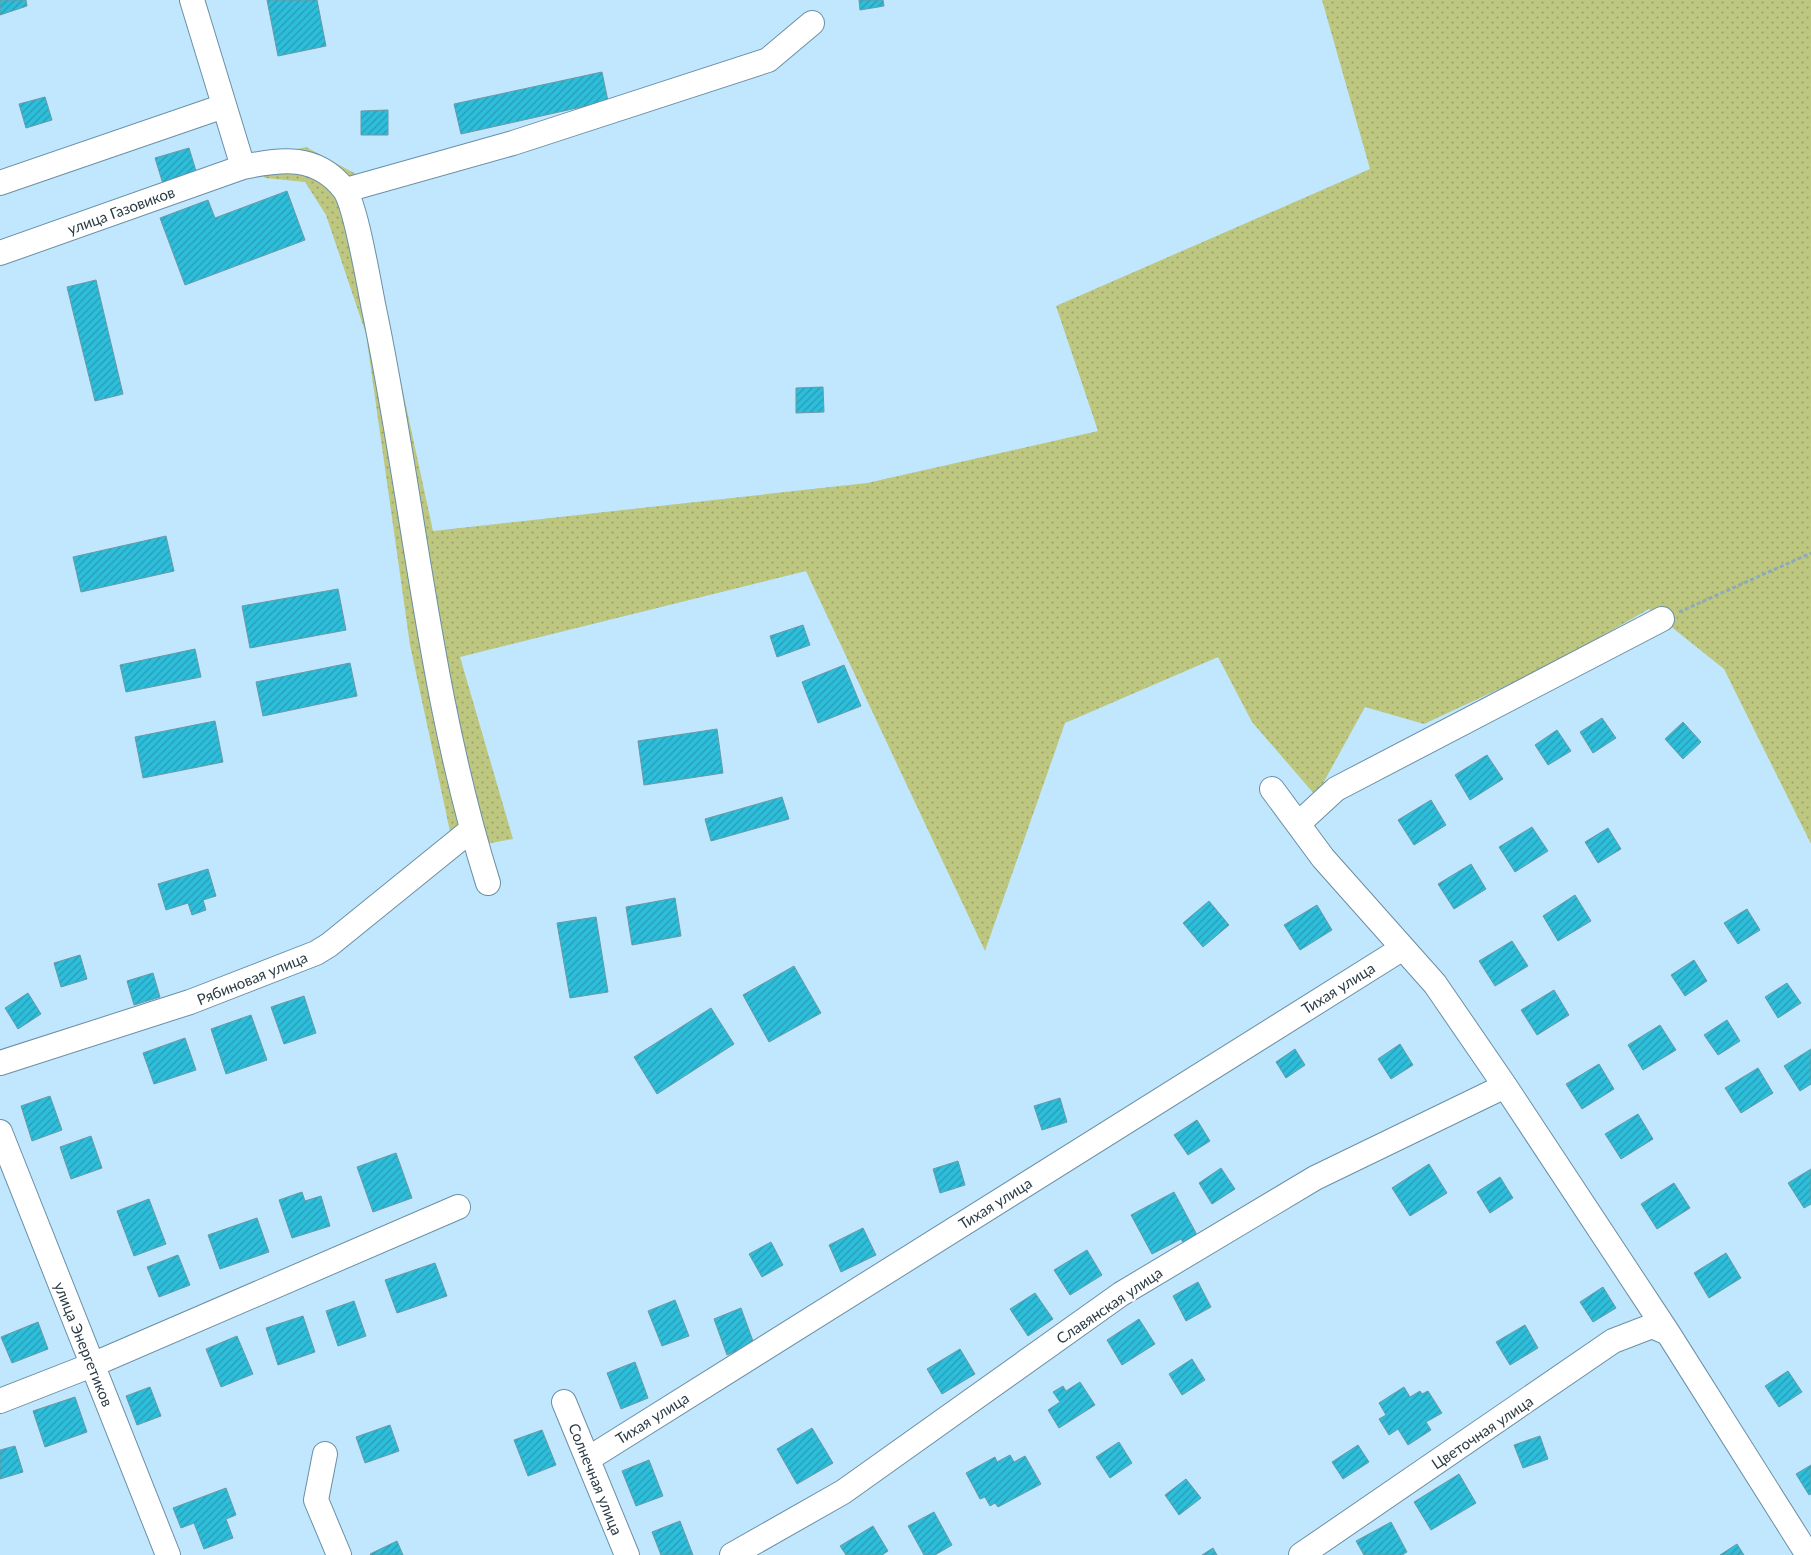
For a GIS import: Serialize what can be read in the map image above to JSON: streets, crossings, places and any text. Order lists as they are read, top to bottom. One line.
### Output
{"streets":{"street":["улица Газовиков","Рябиновая улица","Тихая улица","Славянская улица","улица Энергетиков","Цветочная улица","Солнечная улица"]},"crossings":[["Тихая улица","Солнечная улица"]]}
